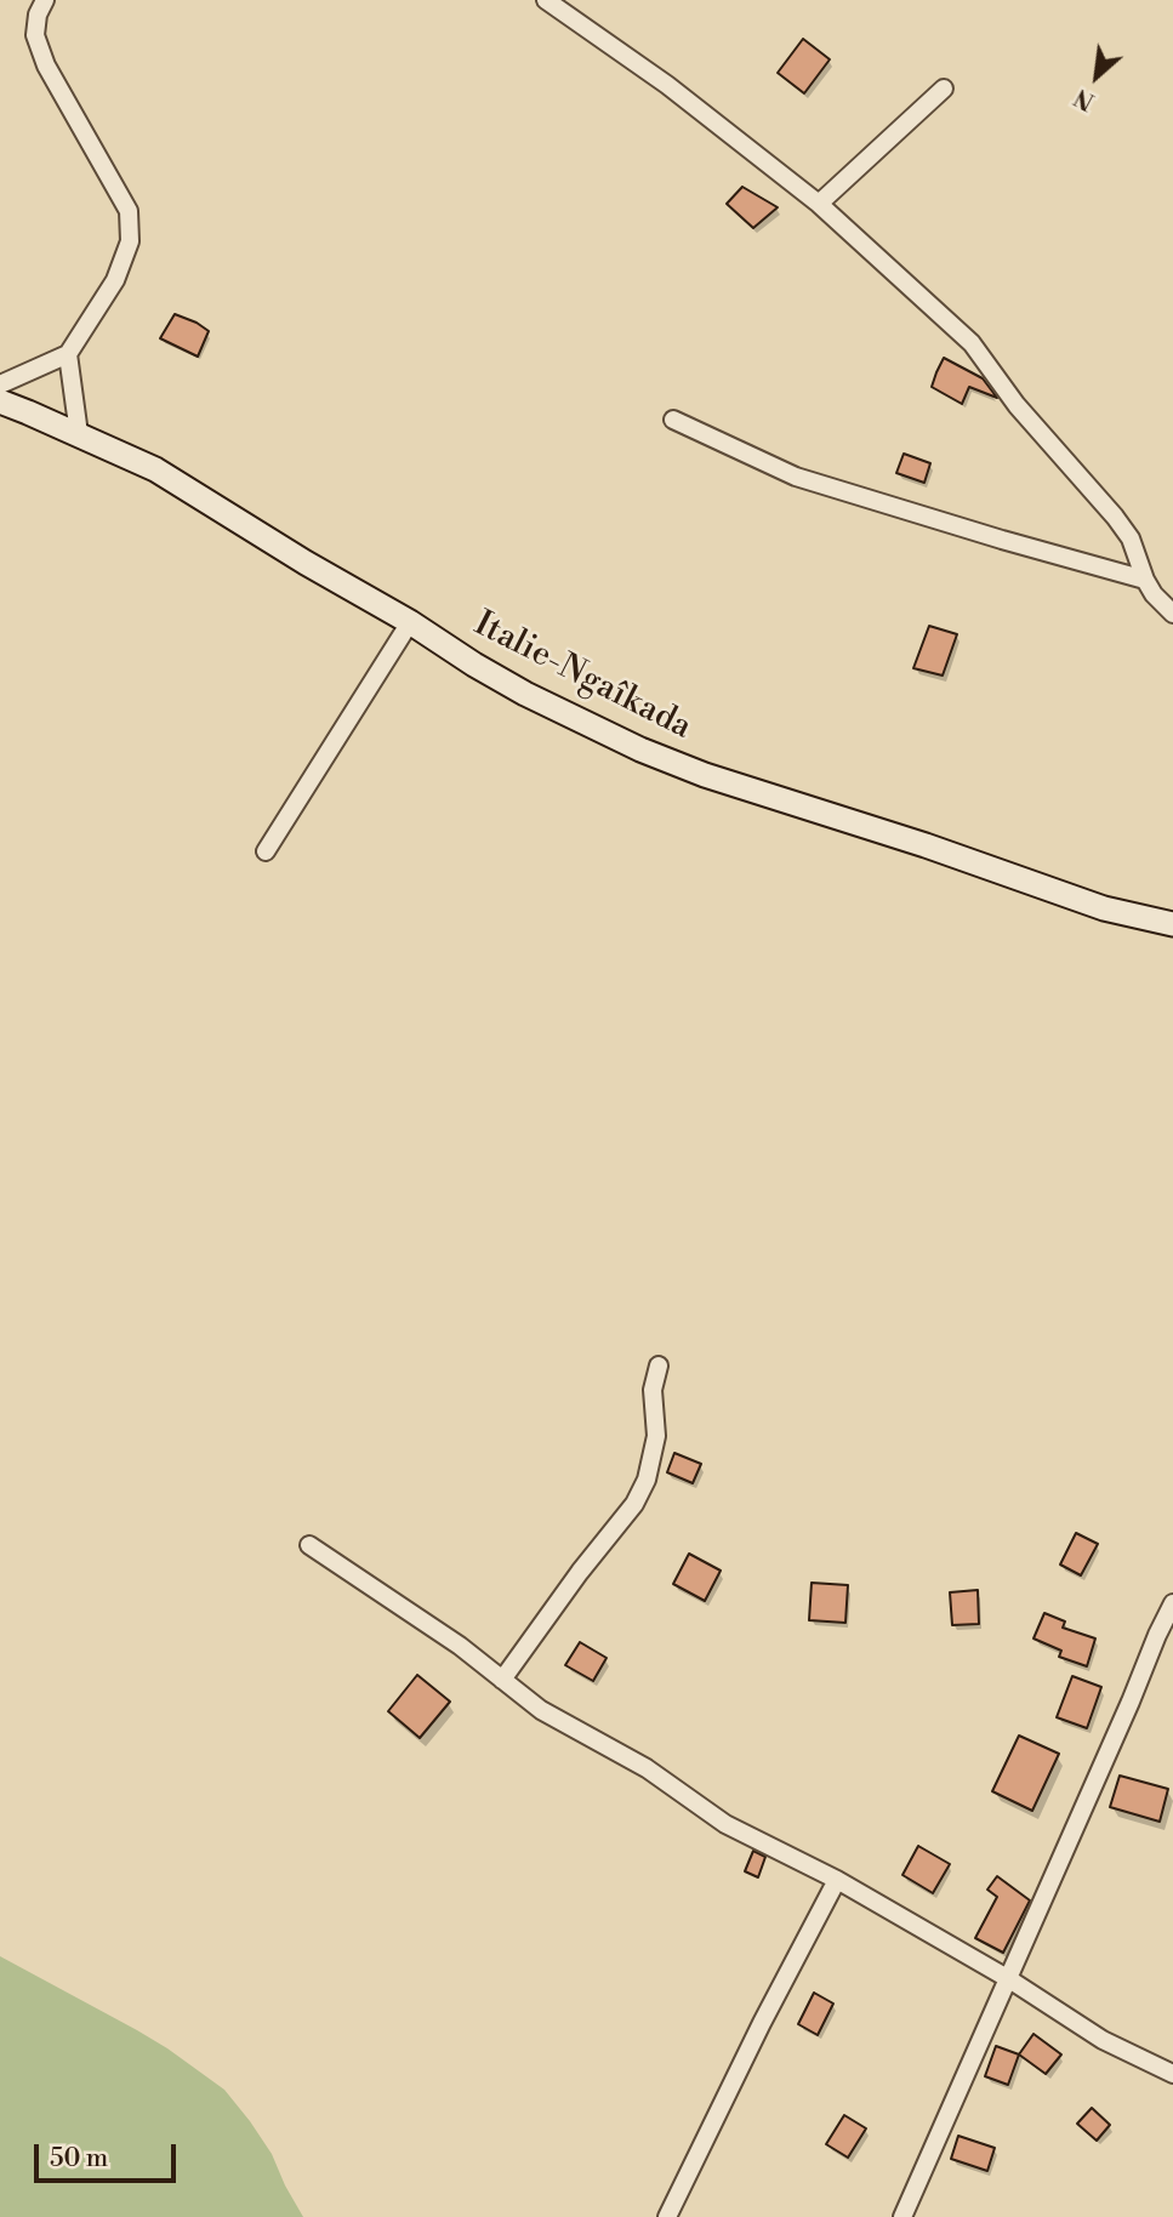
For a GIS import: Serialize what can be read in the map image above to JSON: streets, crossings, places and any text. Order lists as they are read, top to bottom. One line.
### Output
{"streets":{"street":["Italie-Ngaîkada"]},"scale_bar":"50 m","north":"bottom left"}
